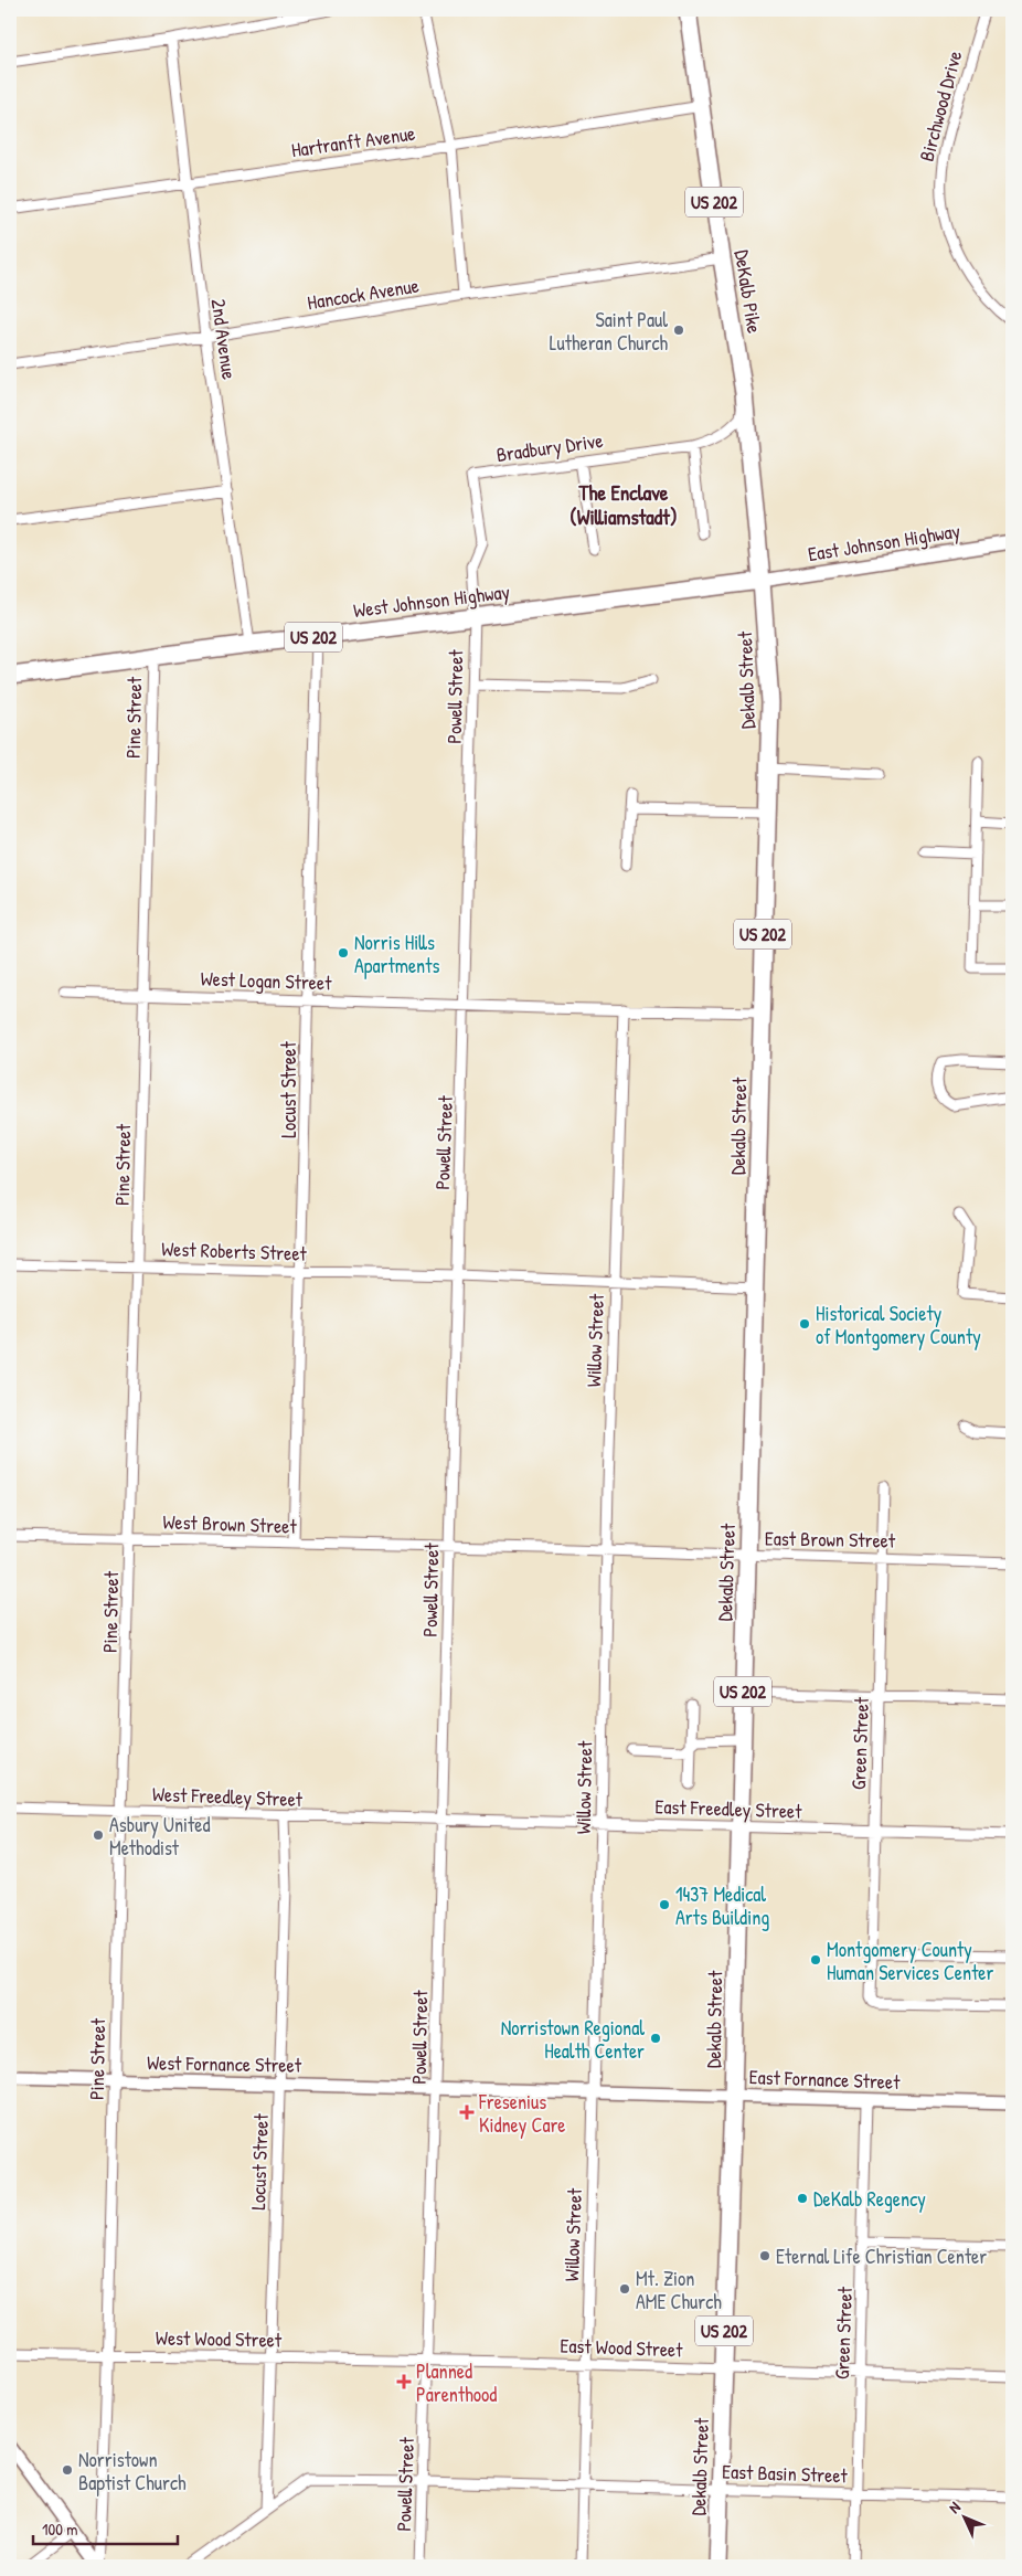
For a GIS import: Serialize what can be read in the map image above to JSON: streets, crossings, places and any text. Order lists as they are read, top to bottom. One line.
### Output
{"streets":{"highway":["US 202","DeKalb Pike","West Johnson Highway","Dekalb Street"],"street":["Birchwood Drive","Hartranft Avenue","Hancock Avenue","2nd Avenue","Bradbury Drive","East Johnson Highway","Powell Street","Pine Street","West Logan Street","Locust Street","West Roberts Street","Willow Street","West Brown Street","East Brown Street","Green Street","West Freedley Street","East Freedley Street","West Fornance Street","East Fornance Street","West Wood Street","East Wood Street","East Basin Street"]},"crossings":[["Hartranft Avenue","DeKalb Pike"],["Hartranft Avenue","2nd Avenue"],["DeKalb Pike","Hancock Avenue"],["DeKalb Pike","Bradbury Drive"],["DeKalb Pike","East Johnson Highway"],["DeKalb Pike","West Johnson Highway"],["DeKalb Pike","Dekalb Street"],["Hancock Avenue","2nd Avenue"],["2nd Avenue","West Johnson Highway"],["Bradbury Drive","West Johnson Highway"],["Bradbury Drive","Powell Street"],["East Johnson Highway","West Johnson Highway"],["East Johnson Highway","Dekalb Street"],["West Johnson Highway","Dekalb Street"],["West Johnson Highway","Powell Street"],["West Johnson Highway","Pine Street"],["West Johnson Highway","Locust Street"],["Dekalb Street","West Logan Street"],["Dekalb Street","West Roberts Street"],["Dekalb Street","East Brown Street"],["Dekalb Street","East Freedley Street"],["Dekalb Street","East Fornance Street"],["Dekalb Street","East Wood Street"],["Dekalb Street","East Basin Street"],["Powell Street","West Logan Street"],["Powell Street","West Roberts Street"],["Powell Street","West Brown Street"],["Powell Street","East Brown Street"],["Powell Street","West Freedley Street"],["Powell Street","East Freedley Street"],["Powell Street","West Fornance Street"],["Powell Street","East Fornance Street"],["Powell Street","West Wood Street"],["Powell Street","East Wood Street"],["Powell Street","East Basin Street"],["Pine Street","West Logan Street"],["Pine Street","West Roberts Street"],["Pine Street","West Brown Street"],["Pine Street","West Freedley Street"],["Pine Street","West Fornance Street"],["Pine Street","West Wood Street"],["West Logan Street","Locust Street"],["West Logan Street","Willow Street"],["Locust Street","West Roberts Street"],["Locust Street","West Brown Street"],["Locust Street","West Freedley Street"],["Locust Street","West Fornance Street"],["Locust Street","West Wood Street"],["Locust Street","East Basin Street"],["West Roberts Street","Willow Street"],["Willow Street","East Brown Street"],["Willow Street","East Freedley Street"],["Willow Street","East Fornance Street"],["Willow Street","East Wood Street"],["Willow Street","East Basin Street"],["West Brown Street","East Brown Street"],["East Brown Street","Green Street"],["Green Street","East Freedley Street"],["Green Street","East Fornance Street"],["Green Street","East Wood Street"],["Green Street","East Basin Street"],["West Freedley Street","East Freedley Street"],["West Fornance Street","East Fornance Street"],["West Wood Street","East Wood Street"]],"districts":["The Enclave (Williamstadt)"],"places":{"other":["Saint Paul Lutheran Church","Norris Hills Apartments","Historical Society of Montgomery County","Asbury United Methodist","1437 Medical Arts Building","Montgomery County Human Services Center","Norristown Regional Health Center","DeKalb Regency","Eternal Life Christian Center","Mt. Zion AME Church","Norristown Baptist Church"],"health":["Fresenius Kidney Care","Planned Parenthood"]},"scale_bar":"100 m","north":"top left"}
